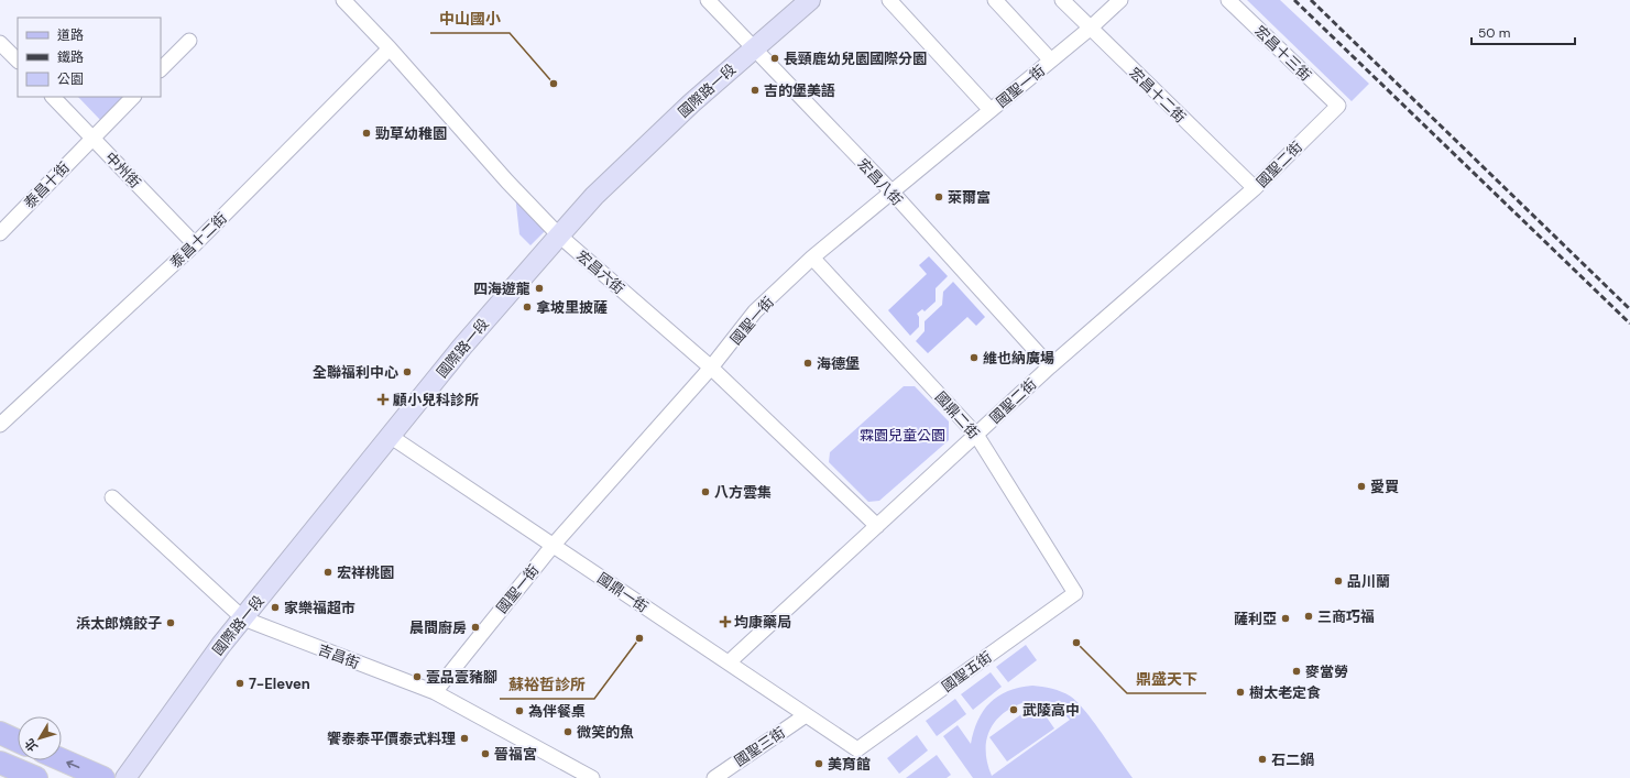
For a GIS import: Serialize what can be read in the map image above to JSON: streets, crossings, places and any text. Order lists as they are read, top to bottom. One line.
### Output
{"streets":{"street":["宏昌十三街","國聖一街","國際路一段","宏昌十二街","國聖二街","中州街","宏昌八街","泰昌十街","泰昌十二街","宏昌六街","國鼎二街","國鼎一街","吉昌街","國聖五街","國聖三街"]},"crossings":[["宏昌十三街","國聖二街"],["國聖一街","宏昌十二街"],["國聖一街","宏昌八街"],["國聖一街","宏昌六街"],["國聖一街","國鼎二街"],["國聖一街","國鼎一街"],["國聖一街","吉昌街"],["國際路一段","宏昌八街"],["國際路一段","宏昌六街"],["國際路一段","國鼎一街"],["國際路一段","吉昌街"],["宏昌十二街","國聖二街"],["國聖二街","宏昌八街"],["國聖二街","宏昌六街"],["國聖二街","國鼎二街"],["國聖二街","國鼎一街"],["中州街","泰昌十街"],["中州街","泰昌十二街"],["泰昌十二街","宏昌六街"],["國鼎二街","國聖五街"],["國鼎一街","國聖五街"],["國鼎一街","國聖三街"]],"parks":["霖園兒童公園"],"places":{"other":["長頸鹿幼兒園國際分園","中山國小","吉的堡美語","勁草幼稚園","萊爾富","四海遊龍","拿坡里披薩","維也納廣場","海德堡","全聯福利中心","愛買","八方雲集","宏祥桃園","品川蘭","家樂福超市","三商巧福","薩利亞","浜太郎燒餃子","晨間廚房","蘇裕哲診所","鼎盛天下","麥當勞","壹品壹豬腳","7-Eleven","樹太老定食","武陵高中","為伴餐桌","微笑的魚","饗泰泰平價泰式料理","晉福宮","石二鍋","美育館"],"health":["顧小兒科診所","均康藥局"]},"legend":["道路","鐵路","公園"],"scale_bar":"50 m","north":"bottom left"}
